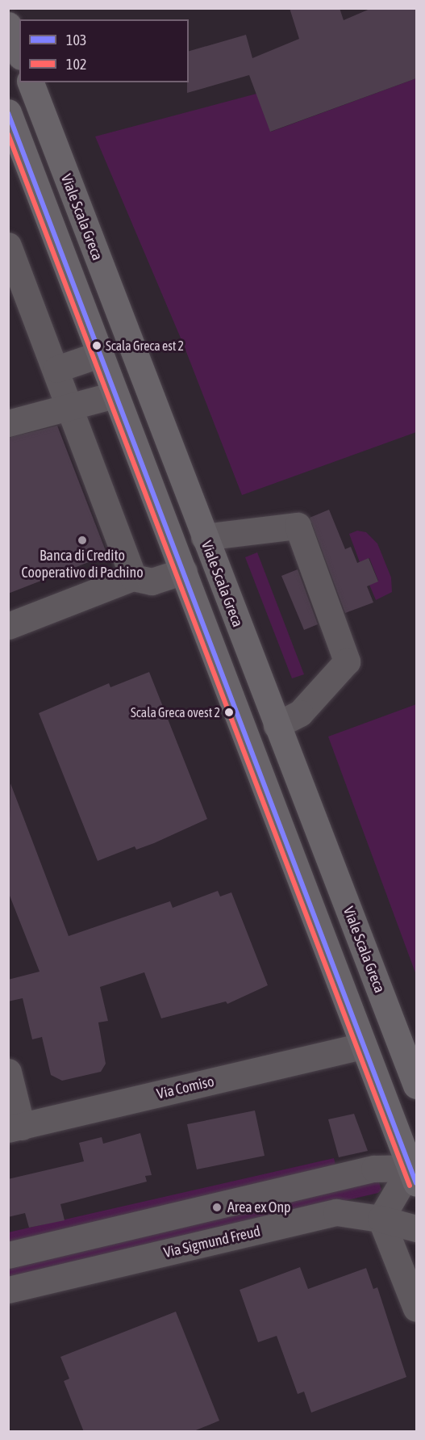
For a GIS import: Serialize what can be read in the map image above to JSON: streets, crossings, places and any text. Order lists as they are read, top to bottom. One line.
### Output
{"streets":{"main road":["Viale Scala Greca"],"street":["Via Comiso","Via Sigmund Freud"]},"places":["Scala Greca est 2","Banca di Credito Cooperativo di Pachino","Scala Greca ovest 2","Area ex Onp"],"lines":["transit line 103","transit line 102"],"legend":["103","102"]}
